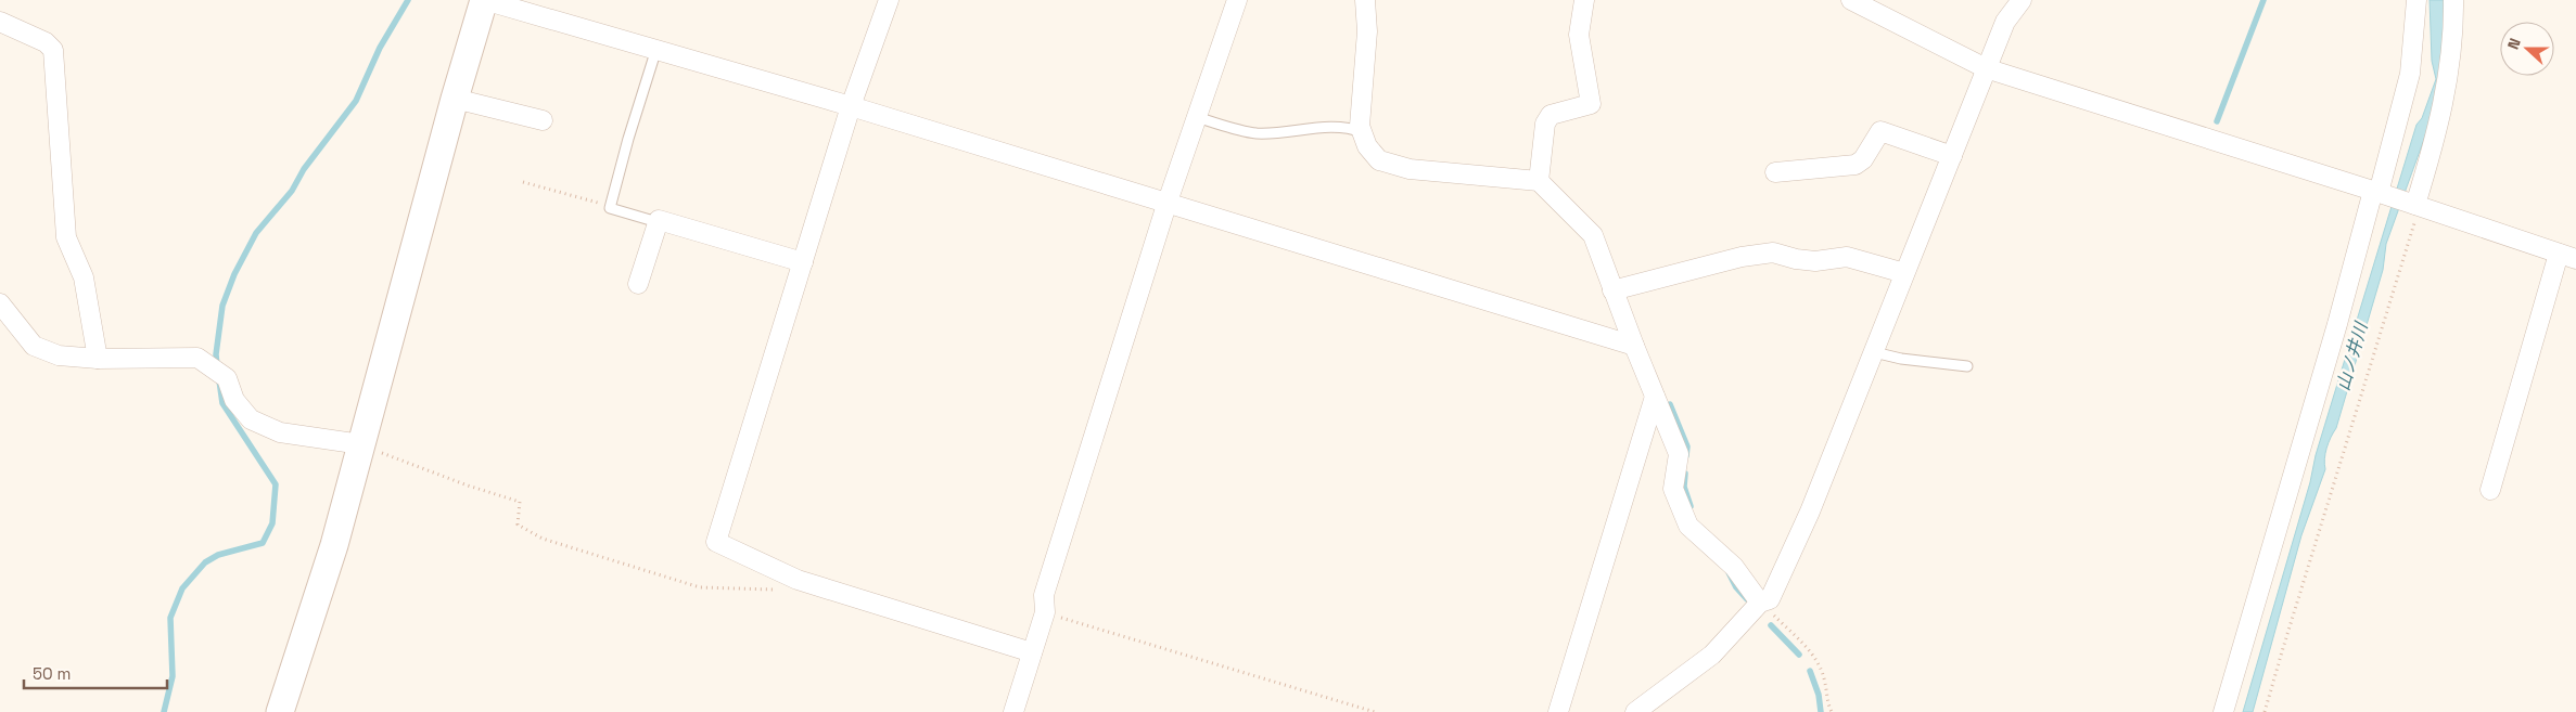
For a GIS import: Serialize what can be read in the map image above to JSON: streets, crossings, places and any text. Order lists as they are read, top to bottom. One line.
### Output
{"water":["山ノ井川"],"scale_bar":"50 m","north":"left"}
